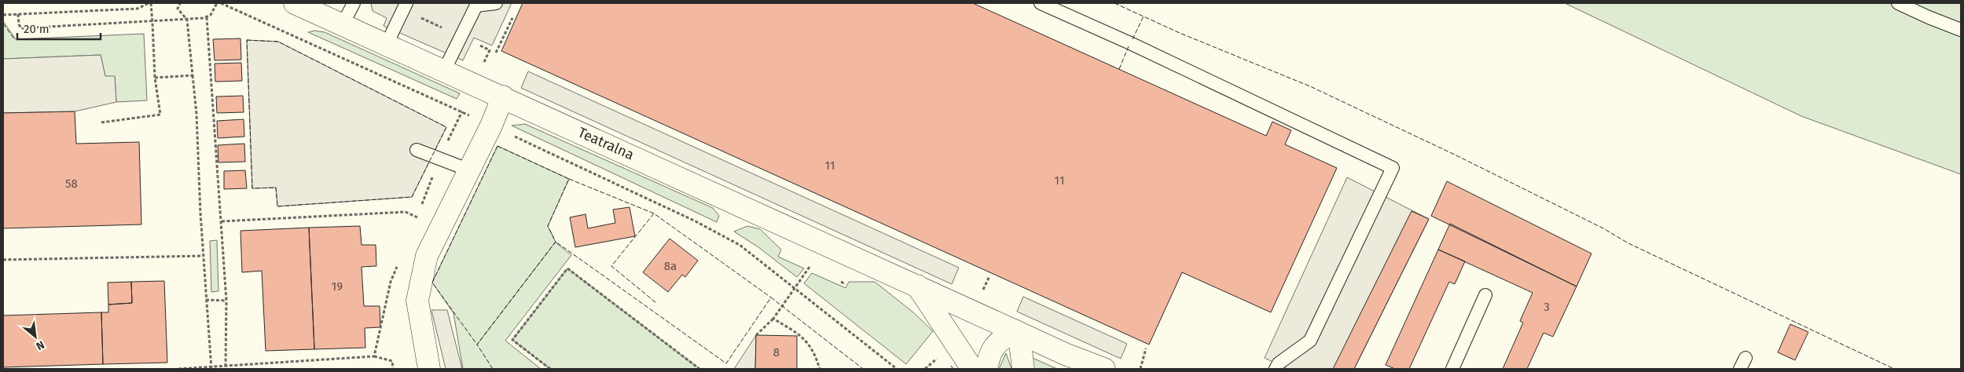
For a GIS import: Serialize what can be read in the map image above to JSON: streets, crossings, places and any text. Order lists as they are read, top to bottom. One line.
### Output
{"streets":{"street":["Teatralna"]},"house_numbers":["11","11","58","8a","19","3","8"],"scale_bar":"20 m","north":"bottom right"}
